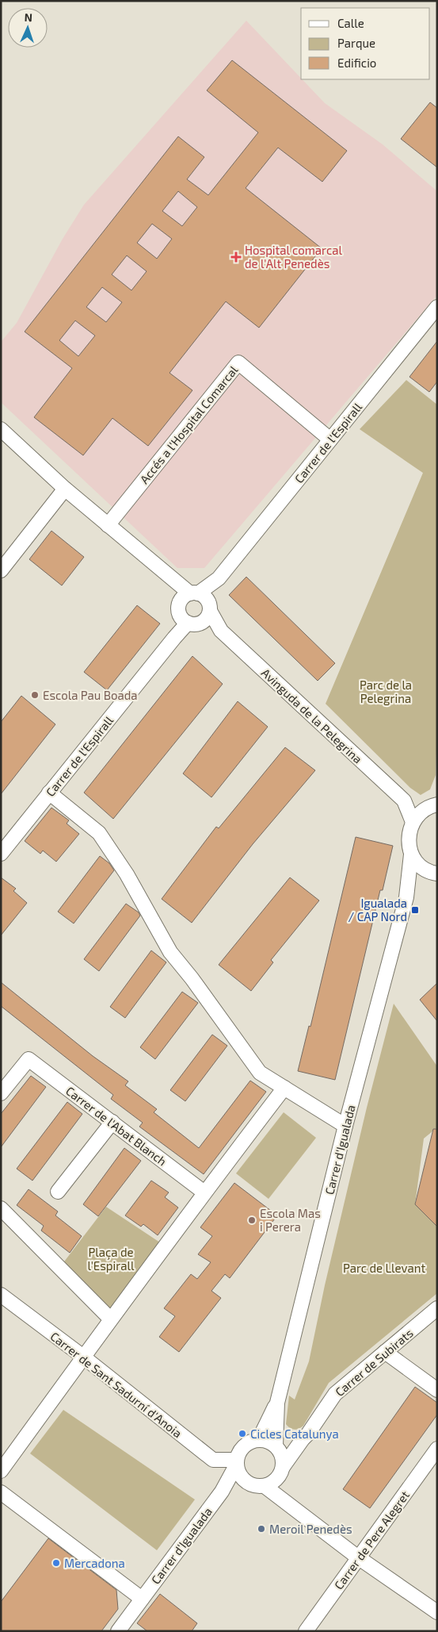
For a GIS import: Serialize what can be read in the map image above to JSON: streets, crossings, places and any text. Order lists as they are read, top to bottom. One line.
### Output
{"streets":{"street":["Accés a l'Hospital Comarcal","Carrer de l'Espirall","Avinguda de la Pelegrina","Carrer de l'Abat Blanch","Carrer d'Igualada","Carrer de Subirats","Carrer de Sant Sadurní d'Anoia","Carrer de Pere Alegret"]},"crossings":[["Accés a l'Hospital Comarcal","Carrer de l'Espirall"],["Carrer de l'Espirall","Avinguda de la Pelegrina"],["Carrer d'Igualada","Carrer de Subirats"],["Carrer d'Igualada","Carrer de Sant Sadurní d'Anoia"],["Carrer de Subirats","Carrer de Sant Sadurní d'Anoia"]],"parks":["Parc de la Pelegrina","Plaça de l'Espirall","Parc de Llevant"],"places":{"health":["Hospital comarcal de l'Alt Penedès"],"other":["Escola Pau Boada","Escola Mas i Perera","Cicles Catalunya","Meroil Penedès","Mercadona"],"transit":["Igualada / CAP Nord"]},"legend":["Calle","Parque","Edificio"],"north":"top"}
